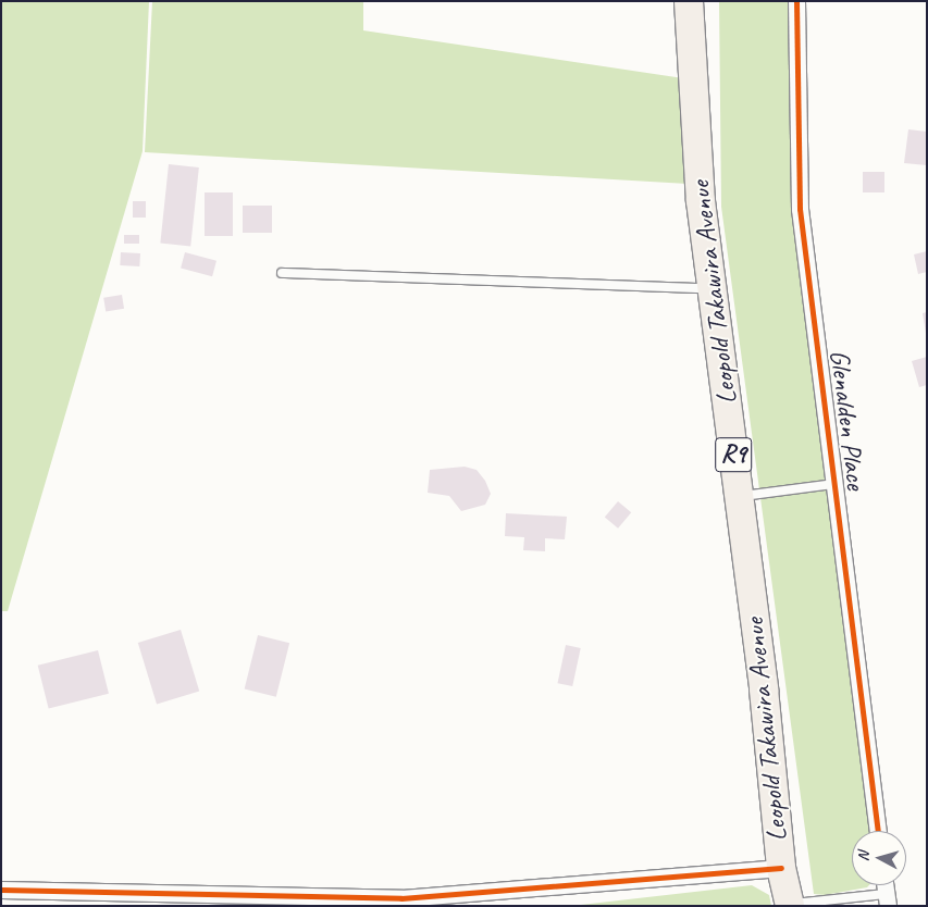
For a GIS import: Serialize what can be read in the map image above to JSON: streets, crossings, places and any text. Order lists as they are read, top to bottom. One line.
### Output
{"streets":{"highway":["Leopold Takawira Avenue","R9"],"street":["Glenalden Place"]},"north":"left"}
